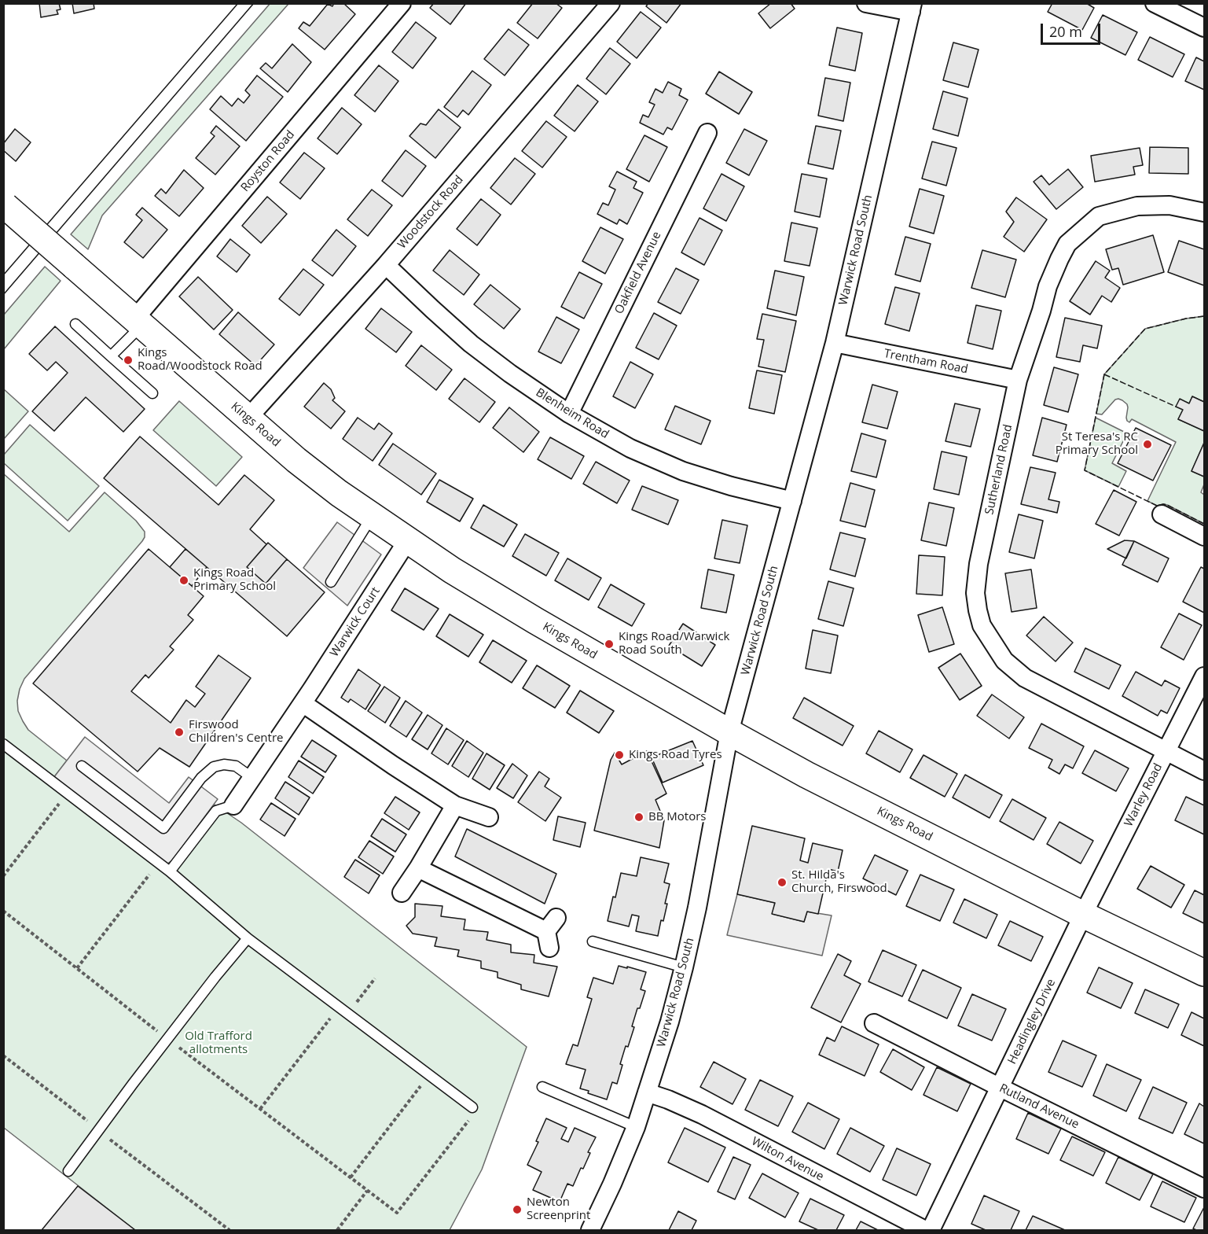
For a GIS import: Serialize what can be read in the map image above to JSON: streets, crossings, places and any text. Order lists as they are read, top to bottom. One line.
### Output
{"streets":{"street":["Royston Road","Woodstock Road","Warwick Road South","Oakfield Avenue","Trentham Road","Blenheim Road","Kings Road","Sutherland Road","Warwick Court","Warley Road","Headingley Drive","Rutland Avenue","Wilton Avenue"]},"crossings":[["Royston Road","Kings Road"],["Woodstock Road","Blenheim Road"],["Woodstock Road","Kings Road"],["Warwick Road South","Trentham Road"],["Warwick Road South","Blenheim Road"],["Warwick Road South","Kings Road"],["Warwick Road South","Wilton Avenue"],["Oakfield Avenue","Blenheim Road"],["Trentham Road","Sutherland Road"],["Kings Road","Warwick Court"],["Kings Road","Warley Road"],["Kings Road","Headingley Drive"],["Sutherland Road","Warley Road"],["Warley Road","Headingley Drive"],["Headingley Drive","Rutland Avenue"]],"parks":["Old Trafford allotments"],"places":["Kings Road/Woodstock Road","St Teresa's RC Primary School","Kings Road Primary School","Kings Road/Warwick Road South","Firswood Children's Centre","Kings Road Tyres","BB Motors","St. Hilda's Church, Firswood","Newton Screenprint"],"scale_bar":"20 m"}
